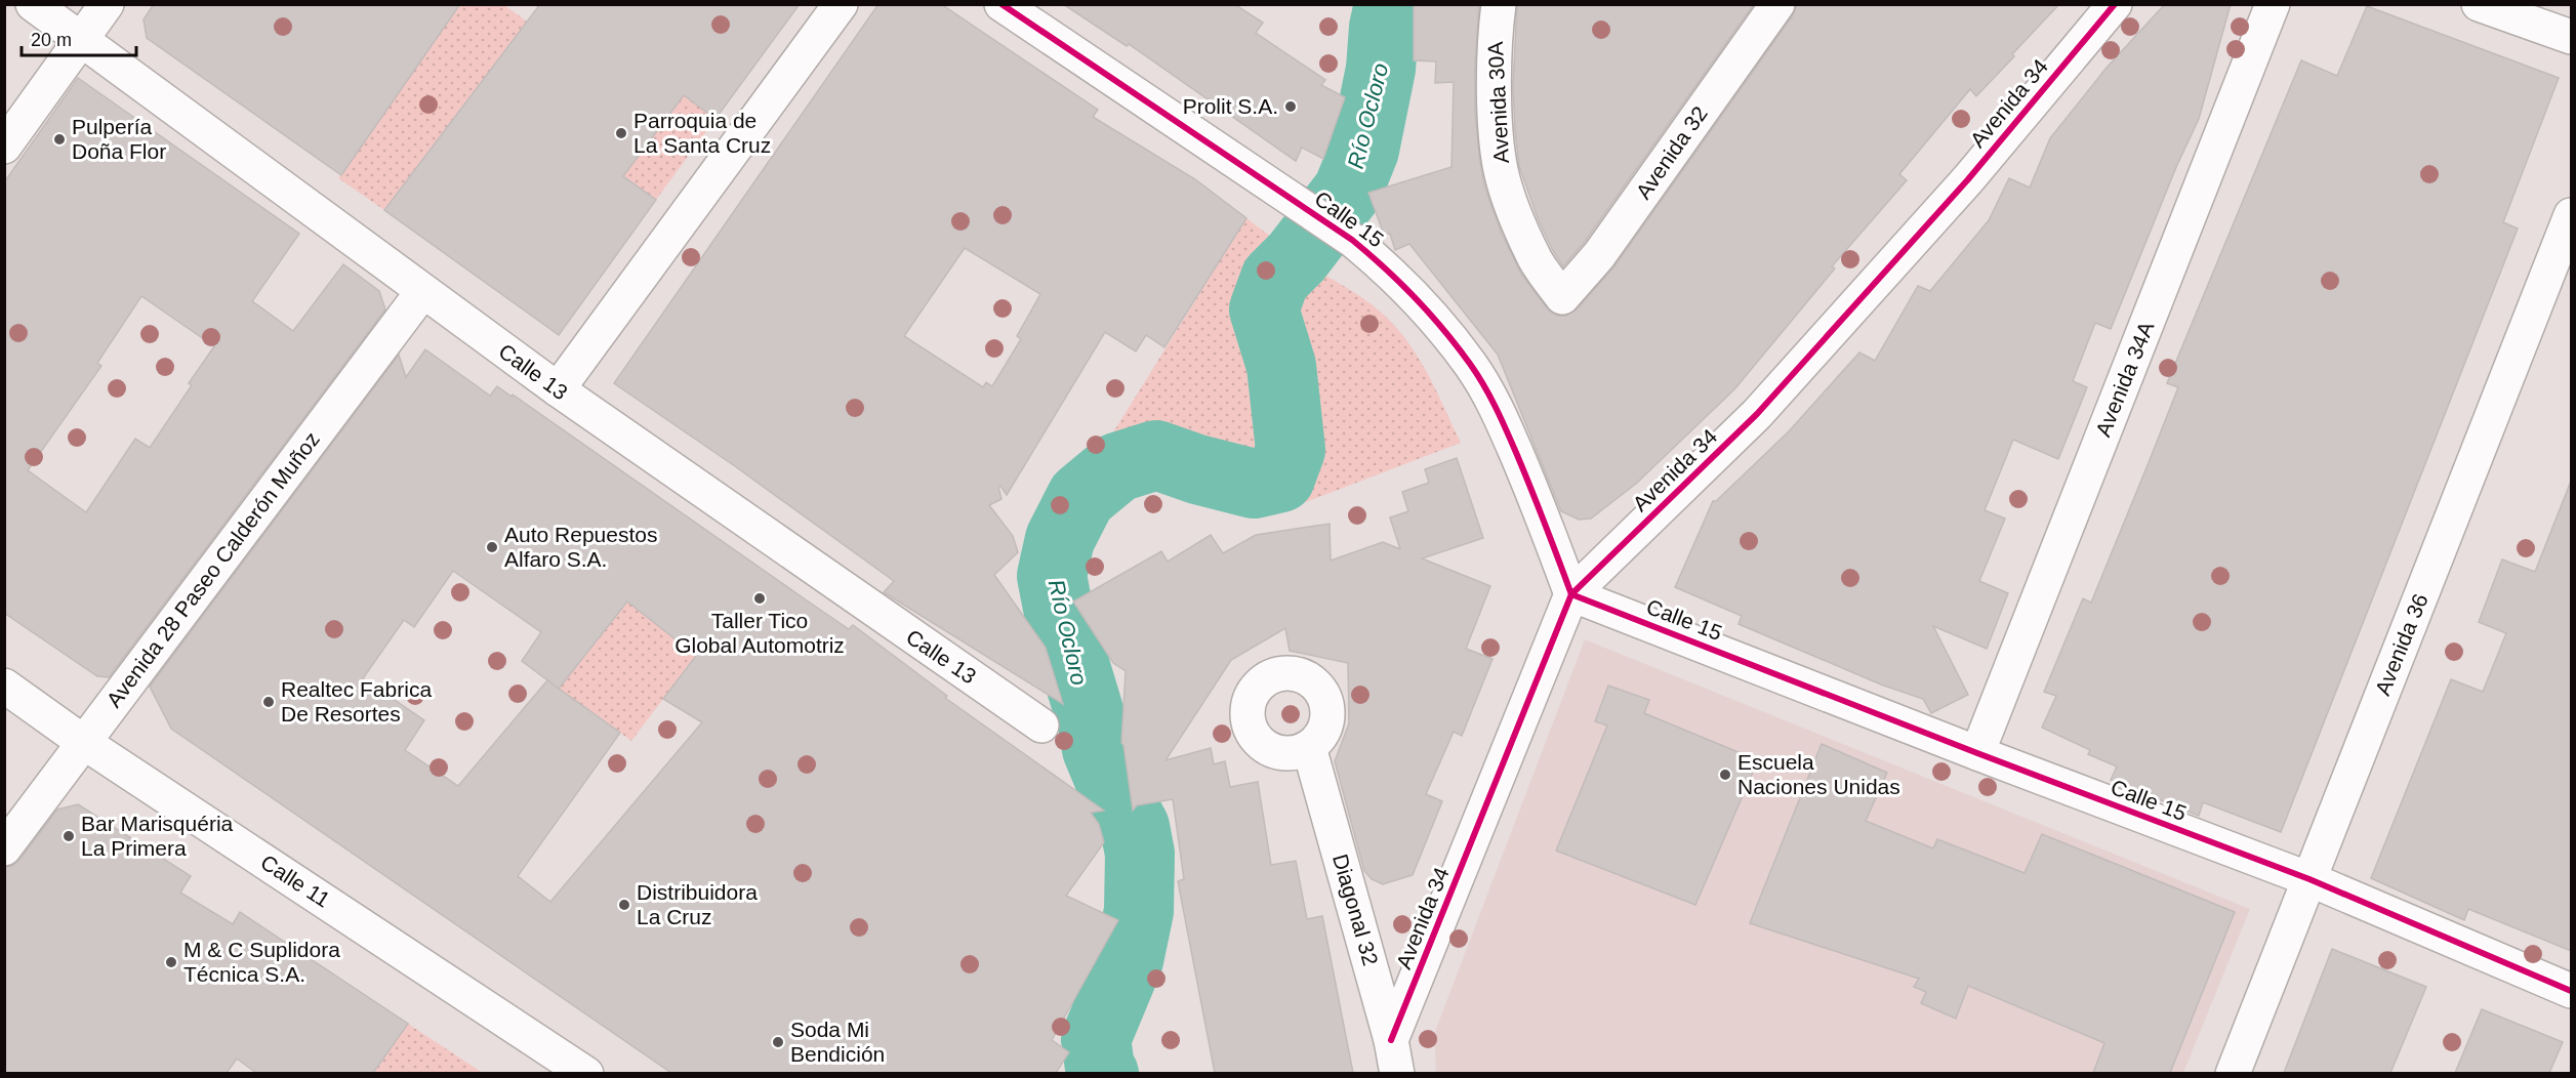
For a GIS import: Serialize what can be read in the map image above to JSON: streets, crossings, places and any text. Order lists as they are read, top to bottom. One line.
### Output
{"streets":{"street":["Avenida 30A","Avenida 34","Avenida 32","Calle 15","Calle 13","Avenida 34A","Avenida 28 Paseo Calderón Muñoz","Avenida 36","Calle 11","Diagonal 32"]},"crossings":[["Avenida 30A","Avenida 32"],["Avenida 34","Calle 15"],["Avenida 34","Diagonal 32"],["Calle 15","Avenida 34A"],["Calle 15","Avenida 36"],["Calle 13","Avenida 28 Paseo Calderón Muñoz"],["Avenida 28 Paseo Calderón Muñoz","Calle 11"]],"water":["Río Ocloro"],"places":["Prolit S.A.","Parroquia de La Santa Cruz","Pulpería Doña Flor","Auto Repuestos Alfaro S.A.","Taller Tico Global Automotriz","Realtec Fabrica De Resortes","Escuela Naciones Unidas","Bar Marisquéria La Primera","Distribuidora La Cruz","M & C Suplidora Técnica S.A.","Soda Mi Bendición"],"scale_bar":"20 m"}
